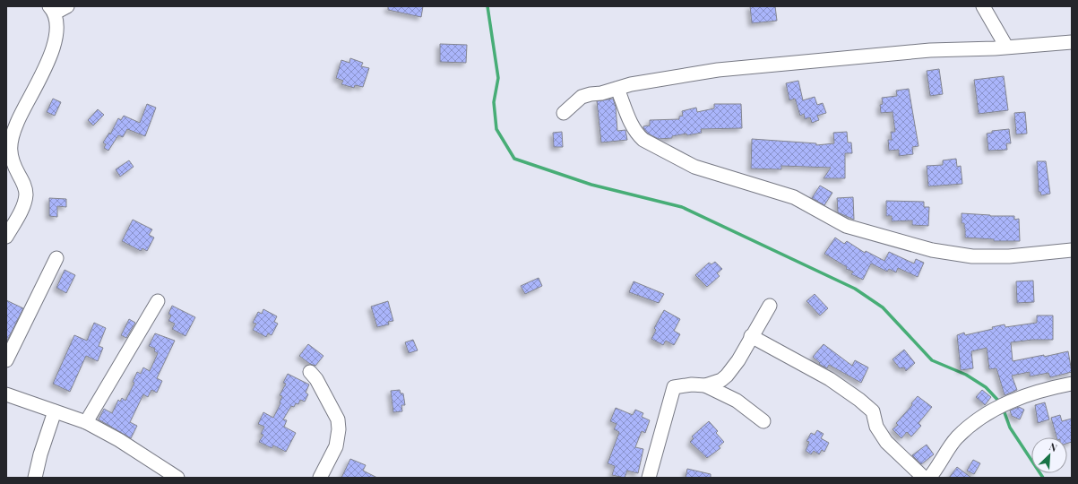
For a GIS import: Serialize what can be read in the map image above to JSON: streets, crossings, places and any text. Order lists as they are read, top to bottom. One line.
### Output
{"north":"top right"}
